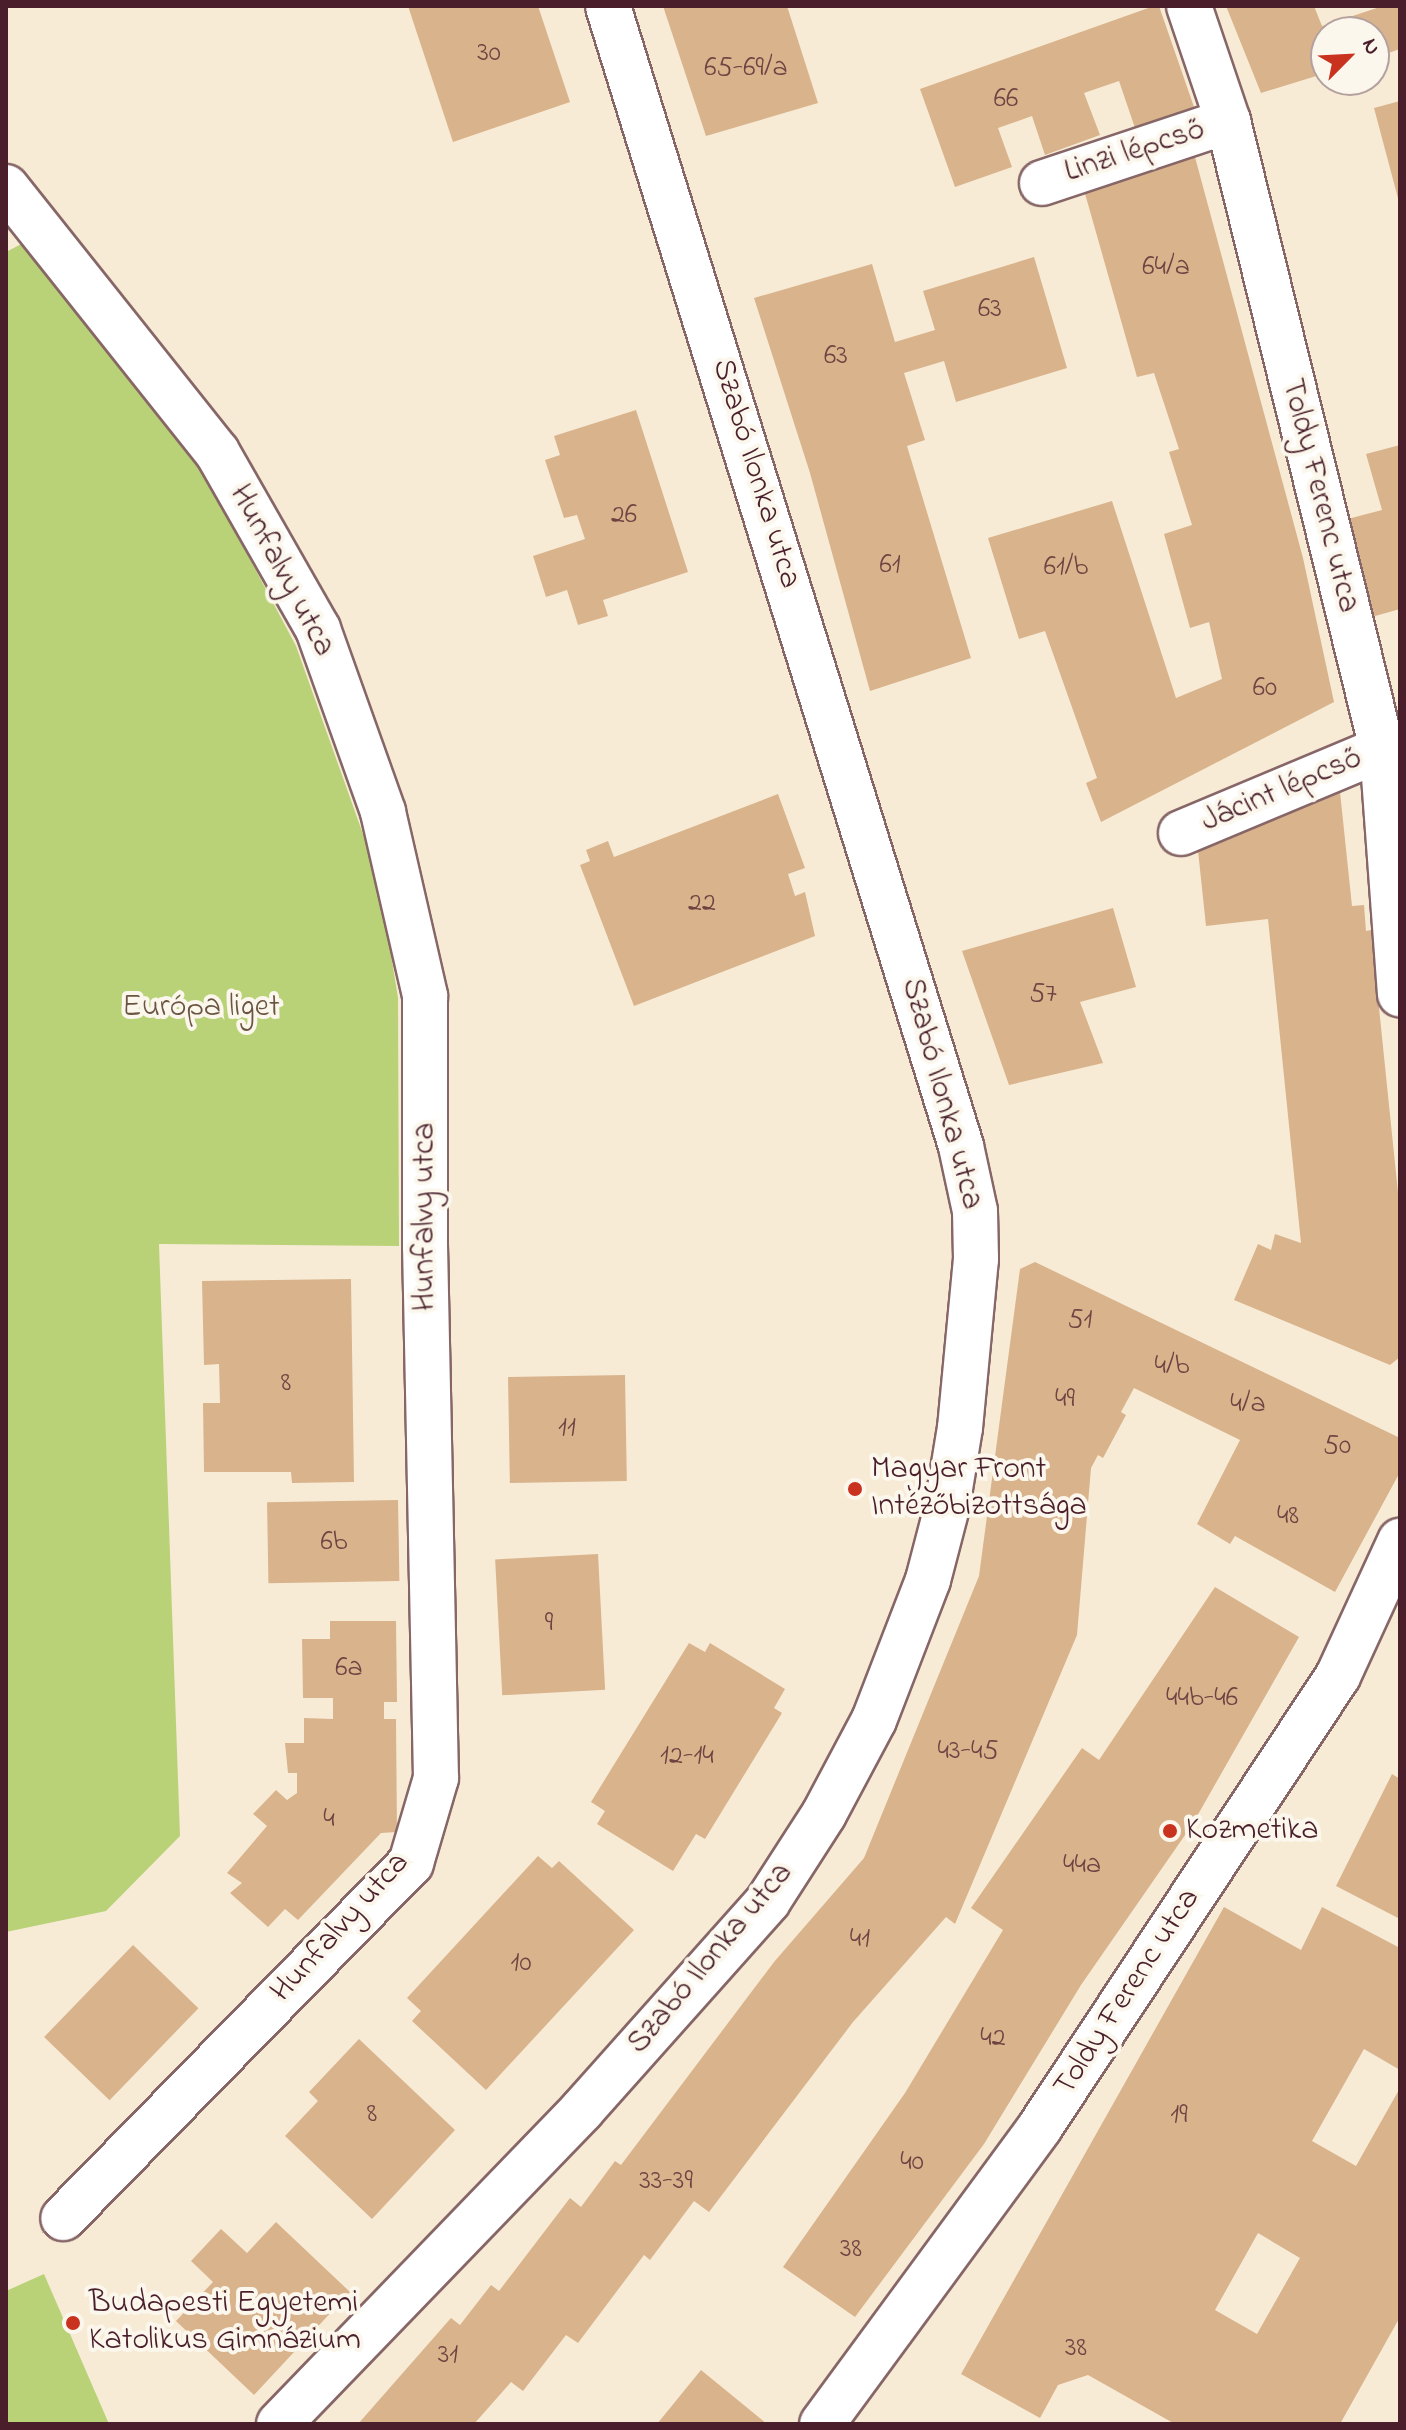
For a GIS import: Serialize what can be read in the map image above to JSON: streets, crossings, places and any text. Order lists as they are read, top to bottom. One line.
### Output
{"streets":{"street":["Linzi lépcső","Szabó Ilonka utca","Toldy Ferenc utca","Hunfalvy utca","Jácint lépcső"]},"crossings":[["Linzi lépcső","Toldy Ferenc utca"],["Toldy Ferenc utca","Jácint lépcső"]],"parks":["Európa liget"],"places":["Magyar Front Intézőbizottsága","Kozmetika","Budapesti Egyetemi Katolikus Gimnázium"],"house_numbers":["30","65-69/a","66","64/a","63","63","26","61","61/b","60","22","57","51","4/b","8","49","4/a","11","50","48","6b","9","6a","44b-46","43-45","12-14","4","44a","41","10","42","8","19","40","33-39","38","38","31"],"north":"top right"}
